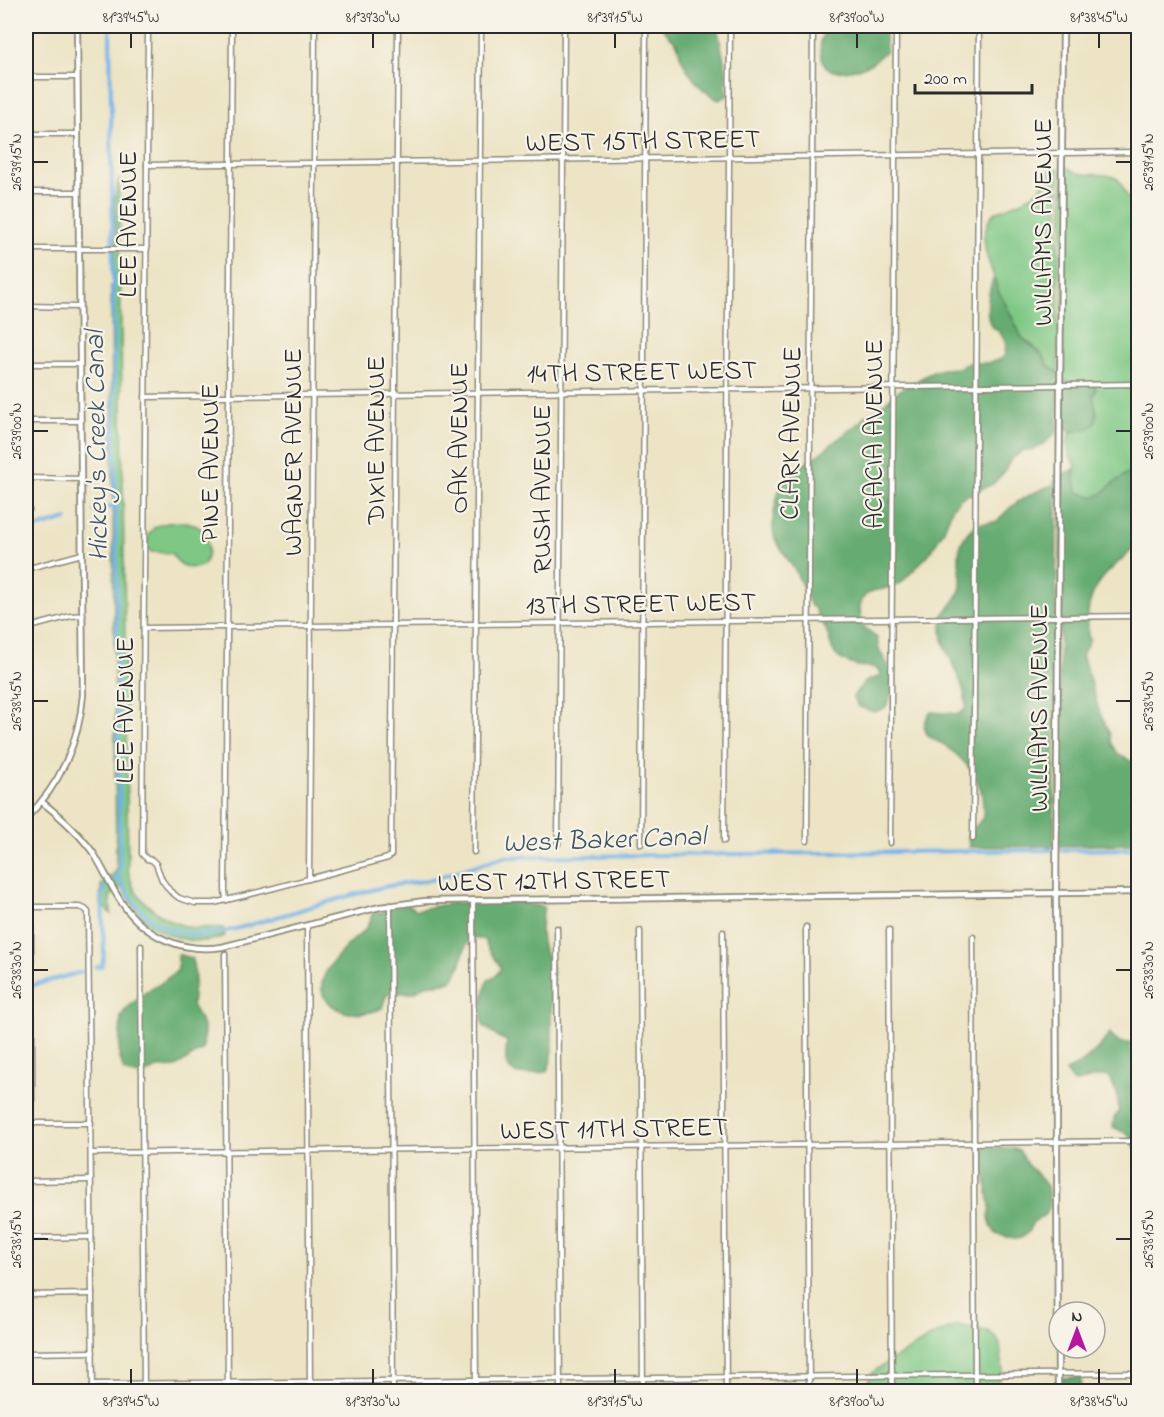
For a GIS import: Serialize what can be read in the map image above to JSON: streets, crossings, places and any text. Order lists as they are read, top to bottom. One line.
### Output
{"streets":{"street":["WEST 15TH STREET","WILLIAMS AVENUE","LEE AVENUE","14TH STREET WEST","CLARK AVENUE","ACACIA AVENUE","OAK AVENUE","DIXIE AVENUE","WAGNER AVENUE","PINE AVENUE","RUSH AVENUE","13TH STREET WEST","WEST 12TH STREET","WEST 11TH STREET"]},"crossings":[["WEST 15TH STREET","WILLIAMS AVENUE"],["WEST 15TH STREET","LEE AVENUE"],["WEST 15TH STREET","CLARK AVENUE"],["WEST 15TH STREET","ACACIA AVENUE"],["WEST 15TH STREET","OAK AVENUE"],["WEST 15TH STREET","DIXIE AVENUE"],["WEST 15TH STREET","WAGNER AVENUE"],["WEST 15TH STREET","PINE AVENUE"],["WEST 15TH STREET","RUSH AVENUE"],["WILLIAMS AVENUE","14TH STREET WEST"],["WILLIAMS AVENUE","13TH STREET WEST"],["WILLIAMS AVENUE","WEST 12TH STREET"],["WILLIAMS AVENUE","WEST 11TH STREET"],["LEE AVENUE","14TH STREET WEST"],["LEE AVENUE","PINE AVENUE"],["LEE AVENUE","13TH STREET WEST"],["14TH STREET WEST","CLARK AVENUE"],["14TH STREET WEST","ACACIA AVENUE"],["14TH STREET WEST","OAK AVENUE"],["14TH STREET WEST","DIXIE AVENUE"],["14TH STREET WEST","WAGNER AVENUE"],["14TH STREET WEST","PINE AVENUE"],["14TH STREET WEST","RUSH AVENUE"],["CLARK AVENUE","13TH STREET WEST"],["ACACIA AVENUE","13TH STREET WEST"],["OAK AVENUE","13TH STREET WEST"],["DIXIE AVENUE","WAGNER AVENUE"],["DIXIE AVENUE","13TH STREET WEST"],["WAGNER AVENUE","13TH STREET WEST"],["PINE AVENUE","13TH STREET WEST"],["RUSH AVENUE","13TH STREET WEST"]],"water":["Hickey's Creek Canal","West Baker Canal"],"scale_bar":"200 m","north":"top","coordinates":["81°39'45\"W","81°39'30\"W","81°39'15\"W","81°39'00\"W","81°38'45\"W","26°39'15\"N","26°39'00\"N","26°38'45\"N","26°38'30\"N","26°38'15\"N"]}
